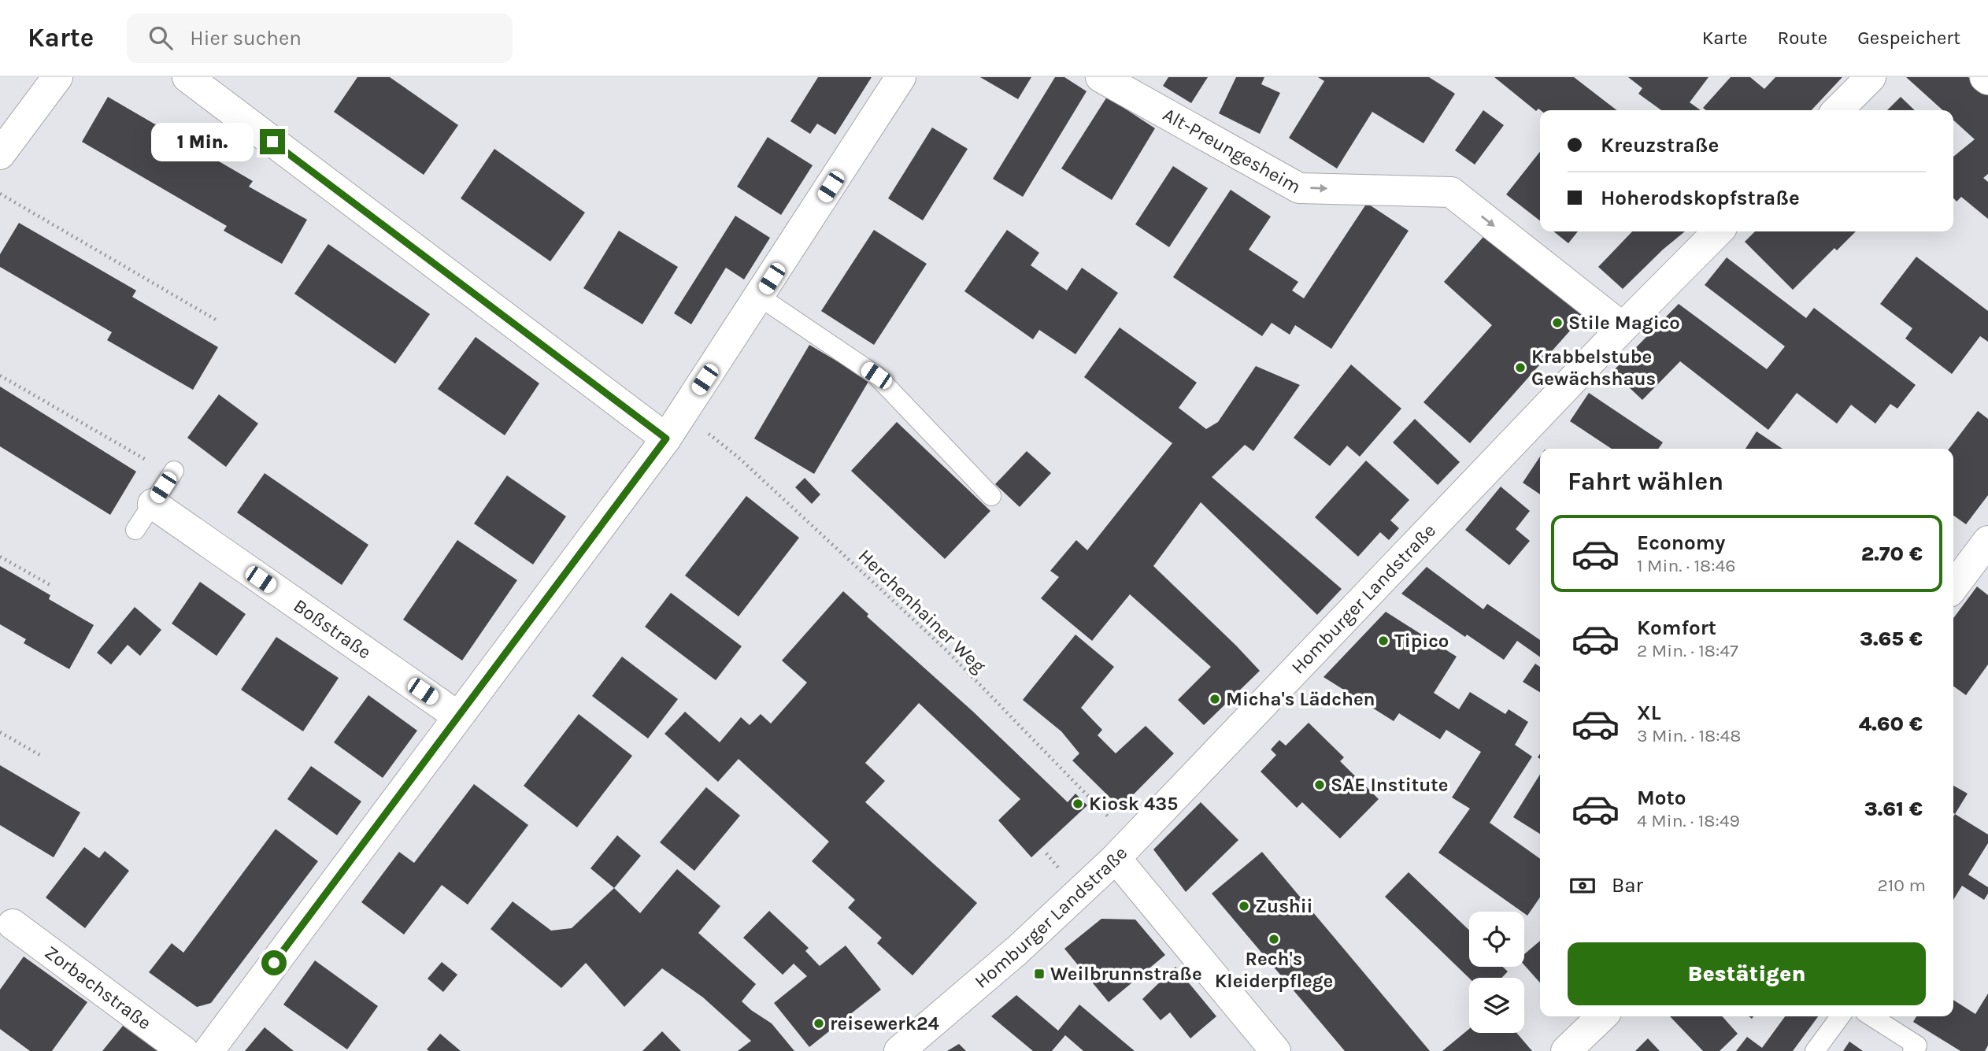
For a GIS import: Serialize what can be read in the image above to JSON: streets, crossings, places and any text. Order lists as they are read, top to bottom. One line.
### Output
{"streets":{"street":["Alt-Preungesheim","Homburger Landstraße","Boßstraße","Zorbachstraße"],"path":["Herchenhainer Weg"]},"crossings":[["Alt-Preungesheim","Homburger Landstraße"],["Homburger Landstraße","Herchenhainer Weg"]],"one_way":["Alt-Preungesheim"],"places":{"other":["Stile Magico","Krabbelstube Gewächshaus","Tipico","Micha's Lädchen","SAE Institute","Kiosk 435","Zushii","Rech's Kleiderpflege","reisewerk24"],"transit":["Weilbrunnstraße"]},"page":{"header":"Karte","search":"Hier suchen","nav":["Karte","Route","Gespeichert"],"banner":["Kreuzstraße","Hoherodskopfstraße"],"bubble":"1 Min.","heading":"Fahrt wählen","list":[{"name":"Economy","note":"1 Min. · 18:46","value":"2.70 €"},{"name":"Komfort","note":"2 Min. · 18:47","value":"3.65 €"},{"name":"XL","note":"3 Min. · 18:48","value":"4.60 €"},{"name":"Moto","note":"4 Min. · 18:49","value":"3.61 €"}],"pay":["Bar","210 m"],"buttons":"Bestätigen"}}
